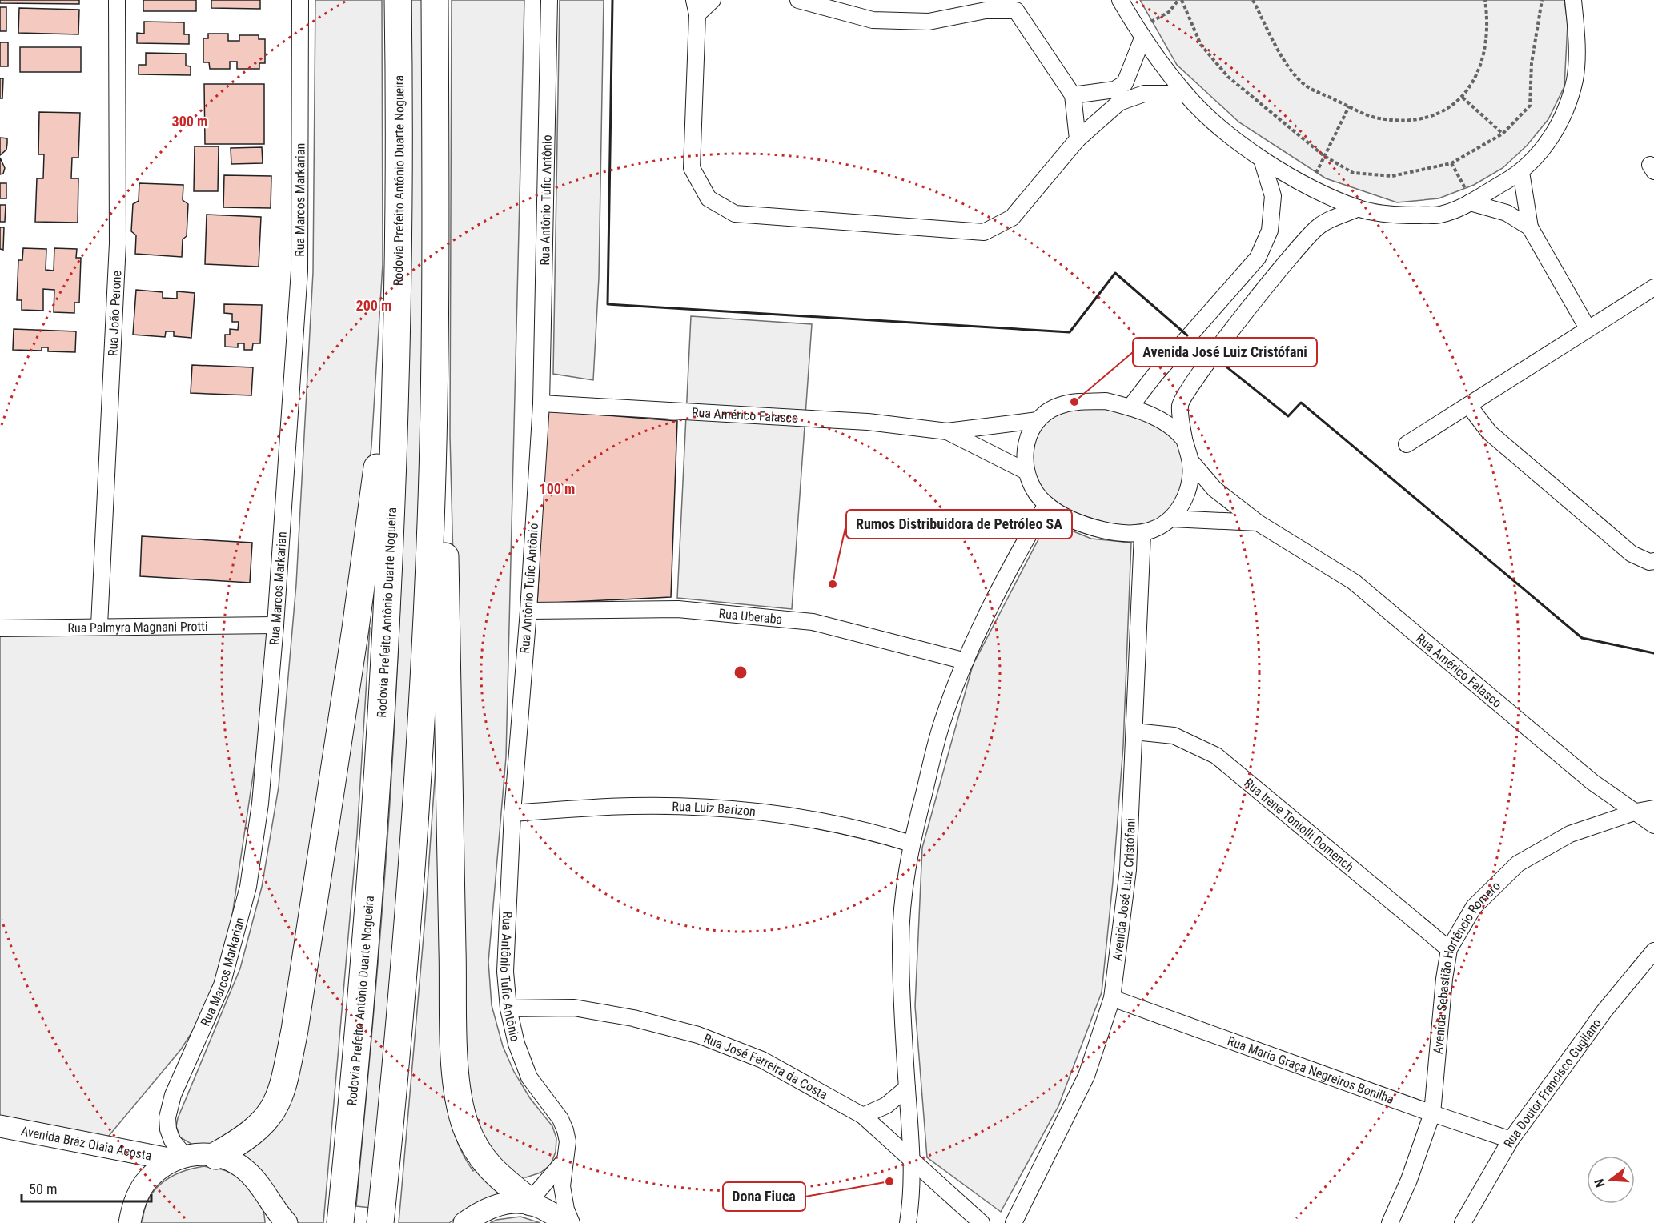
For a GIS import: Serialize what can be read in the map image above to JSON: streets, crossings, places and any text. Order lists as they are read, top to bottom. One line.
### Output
{"streets":{"highway":["Rodovia Prefeito Antônio Duarte Nogueira"],"main road":["Avenida Bráz Olaia Acosta"],"street":["Rua Marcos Markarian","Rua Antônio Tufic Antônio","Rua João Perone","Rua Américo Falasco","Rua Uberaba","Rua Palmyra Magnani Protti","Rua Luiz Barizon","Rua Irene Toniolli Domench","Avenida José Luiz Cristófani","Avenida Sebastião Hortêncio Romero","Rua José Ferreira da Costa","Rua Maria Graça Negreiros Bonilha","Rua Doutor Francisco Gugliano"]},"crossings":[["Rua Marcos Markarian","Rua Palmyra Magnani Protti"],["Rua Marcos Markarian","Avenida Bráz Olaia Acosta"],["Rua Antônio Tufic Antônio","Rua Américo Falasco"],["Rua Antônio Tufic Antônio","Rua Uberaba"],["Rua Antônio Tufic Antônio","Rua Luiz Barizon"],["Rua Antônio Tufic Antônio","Rua José Ferreira da Costa"],["Rua João Perone","Rua Palmyra Magnani Protti"],["Rua Américo Falasco","Avenida José Luiz Cristófani"],["Rua Américo Falasco","Avenida Sebastião Hortêncio Romero"],["Rua Irene Toniolli Domench","Avenida José Luiz Cristófani"],["Rua Irene Toniolli Domench","Avenida Sebastião Hortêncio Romero"],["Avenida José Luiz Cristófani","Rua Maria Graça Negreiros Bonilha"],["Avenida Sebastião Hortêncio Romero","Rua Maria Graça Negreiros Bonilha"],["Rua Maria Graça Negreiros Bonilha","Rua Doutor Francisco Gugliano"]],"places":["Avenida José Luiz Cristófani","Rumos Distribuidora de Petróleo SA","Dona Fiuca"],"scale_bar":"50 m","north":"left","rings":["300 m","200 m","100 m"]}
